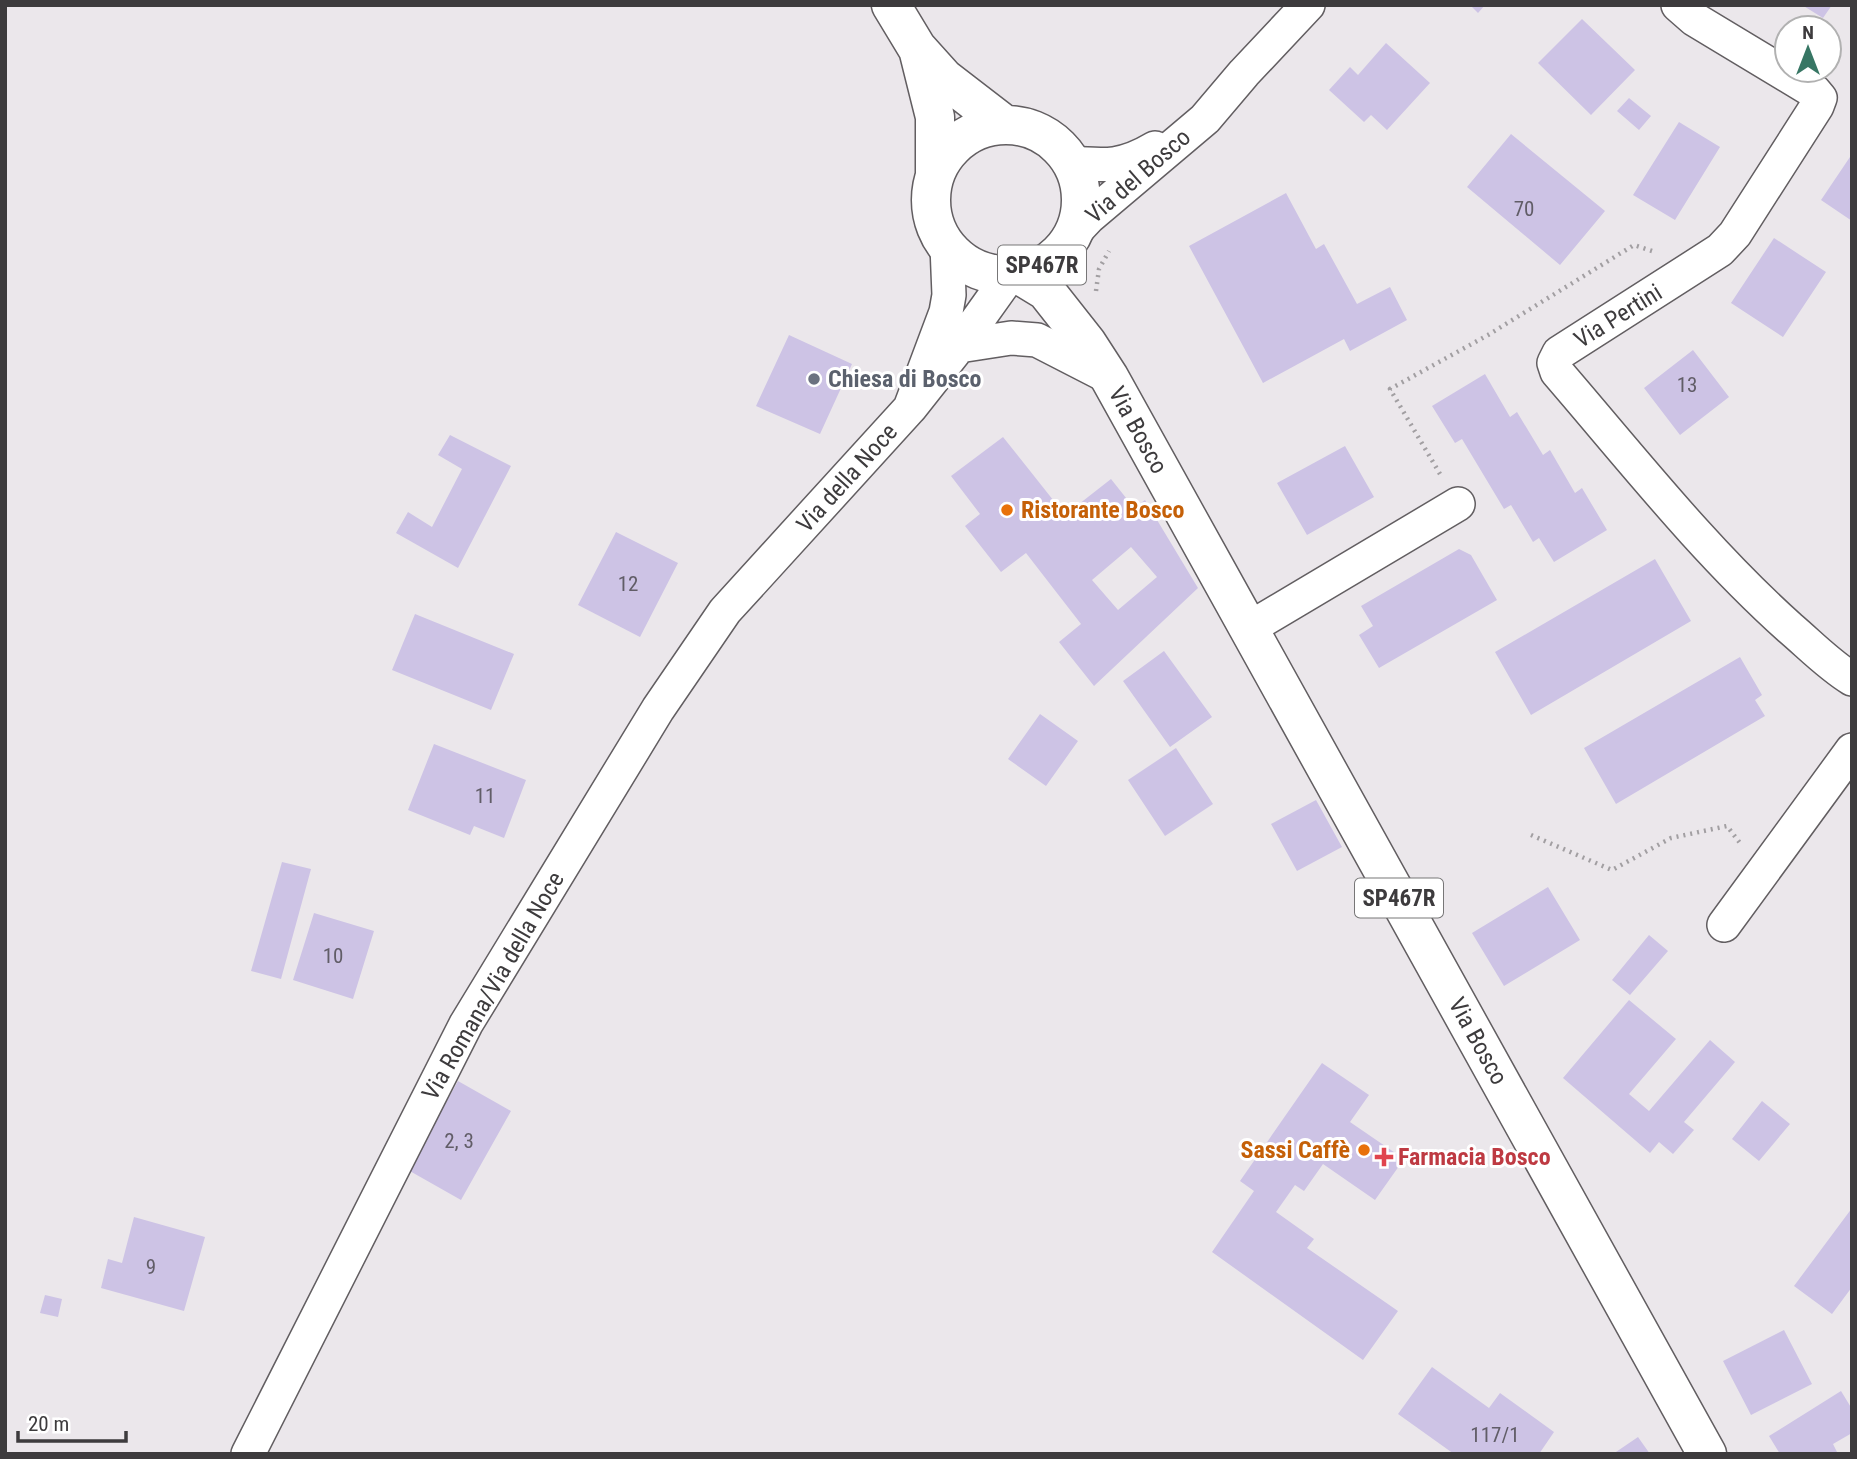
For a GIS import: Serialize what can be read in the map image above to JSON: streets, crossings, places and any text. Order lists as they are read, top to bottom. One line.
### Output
{"streets":{"main road":["SP467R","Via Bosco"],"street":["Via del Bosco","Via Pertini","Via della Noce","Via Romana/Via della Noce"]},"crossings":[["Via del Bosco","SP467R"],["Via del Bosco","Via Bosco"],["Via del Bosco","Via della Noce"],["SP467R","Via Bosco"],["SP467R","Via della Noce"],["Via Bosco","Via della Noce"],["Via della Noce","Via Romana/Via della Noce"]],"places":{"other":["Chiesa di Bosco","Ristorante Bosco","Sassi Caffè"],"health":["Farmacia Bosco"]},"house_numbers":["70","13","12","11","10","2, 3","9","117/1"],"scale_bar":"20 m","north":"top"}
